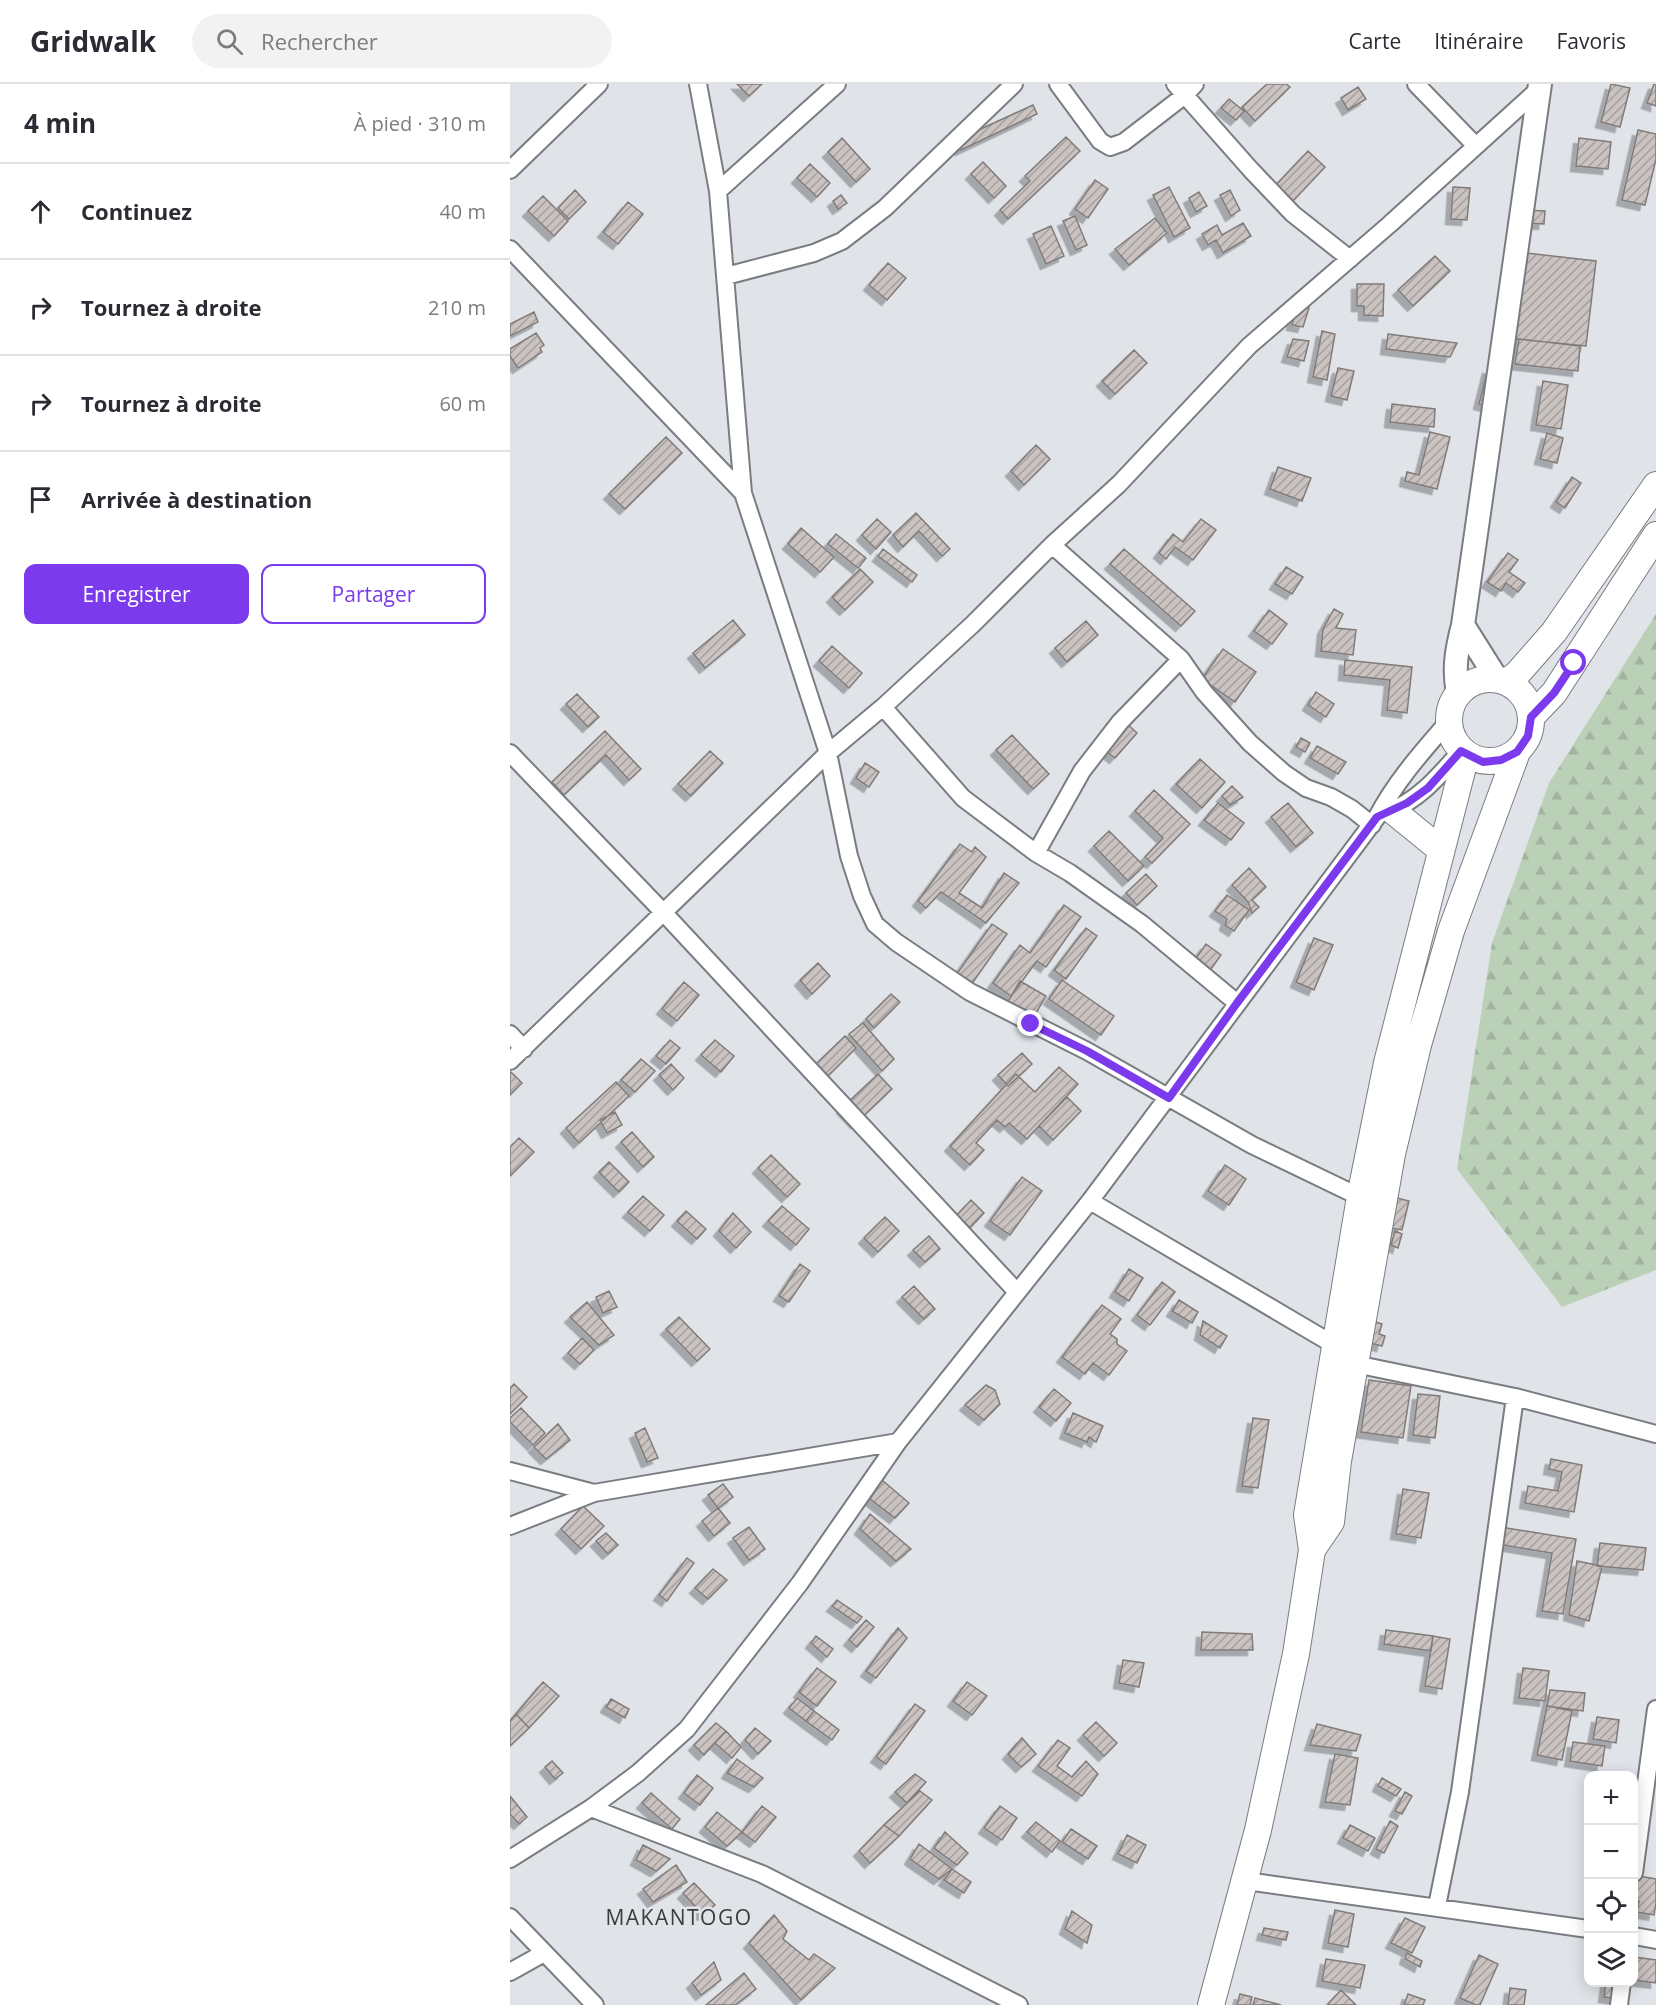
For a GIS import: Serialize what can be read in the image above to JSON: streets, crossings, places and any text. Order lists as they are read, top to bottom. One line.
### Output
{"districts":["MAKANTOGO"],"page":{"header":"Gridwalk","search":"Rechercher","nav":["Carte","Itinéraire","Favoris"],"heading":["4 min","À pied · 310 m"],"list":[["Continuez","40 m"],["Tournez à droite","210 m"],["Tournez à droite","60 m"],"Arrivée à destination"],"buttons":["Enregistrer","Partager"],"map_buttons":["+","−"]}}
